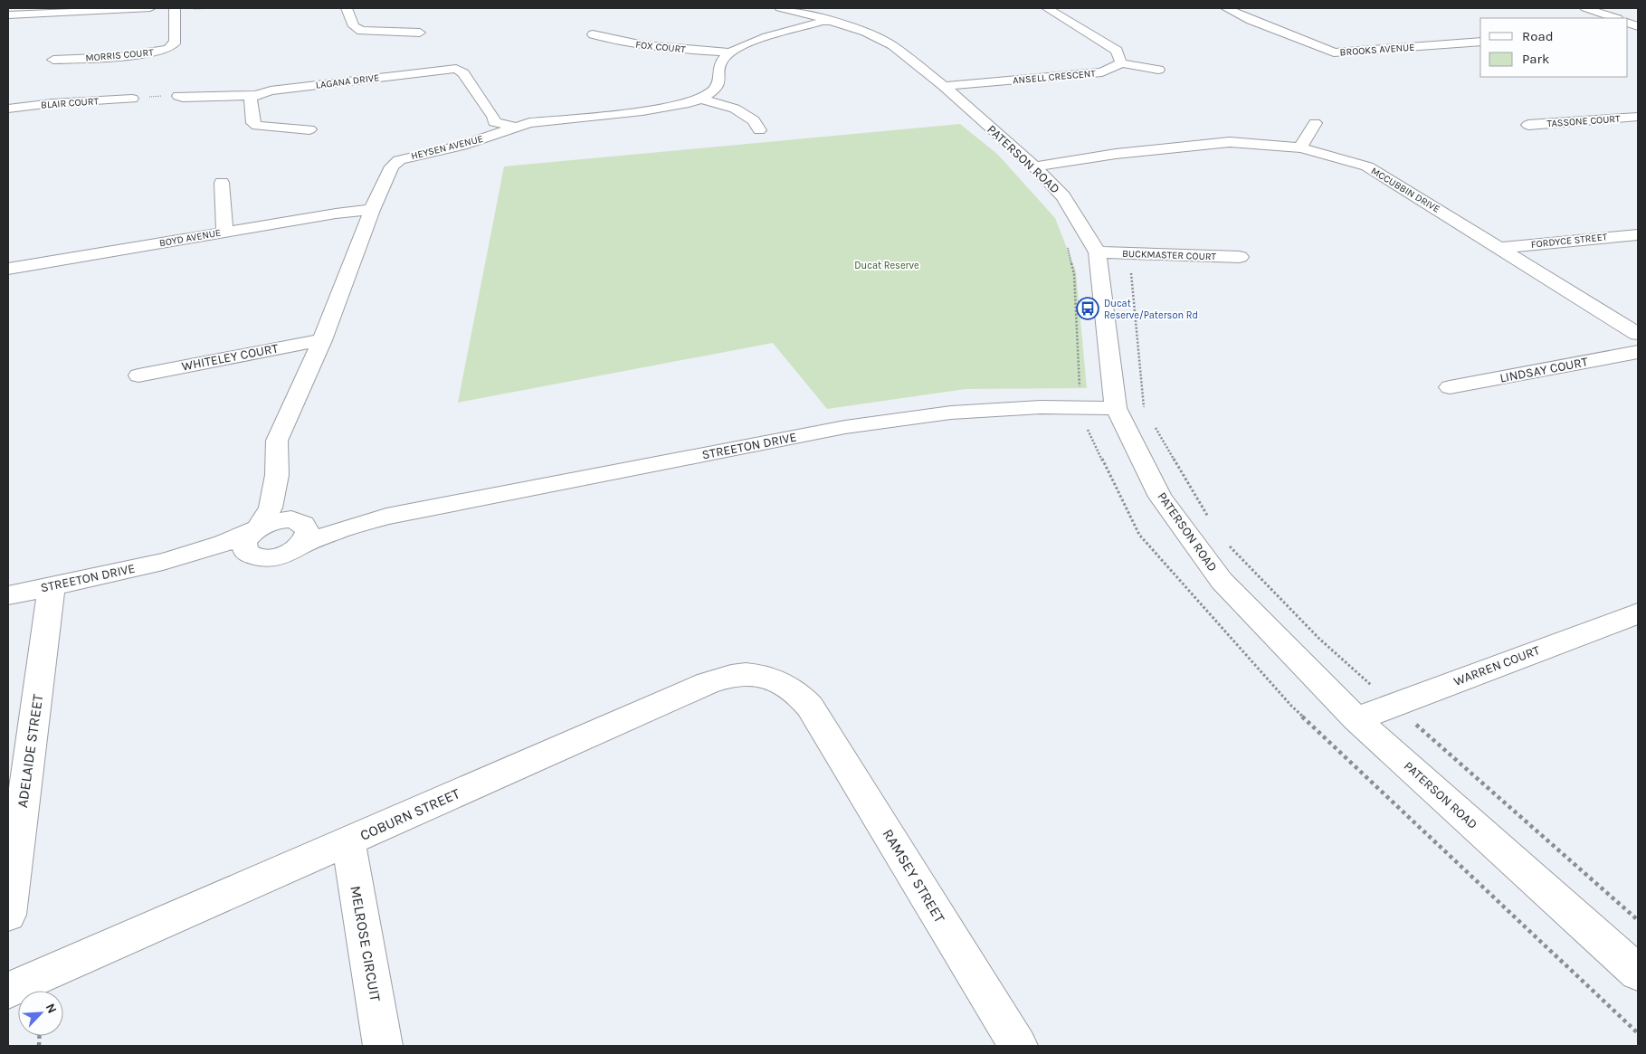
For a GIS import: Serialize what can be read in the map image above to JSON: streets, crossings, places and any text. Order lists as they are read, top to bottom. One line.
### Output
{"streets":{"street":["FOX COURT","BROOKS AVENUE","MORRIS COURT","ANSELL CRESCENT","LAGANA DRIVE","BLAIR COURT","TASSONE COURT","HEYSEN AVENUE","PATERSON ROAD","MCCUBBIN DRIVE","BOYD AVENUE","FORDYCE STREET","BUCKMASTER COURT","WHITELEY COURT","LINDSAY COURT","STREETON DRIVE","WARREN COURT","ADELAIDE STREET","COBURN STREET","RAMSEY STREET","MELROSE CIRCUIT"]},"crossings":[["FOX COURT","HEYSEN AVENUE"],["ANSELL CRESCENT","PATERSON ROAD"],["LAGANA DRIVE","HEYSEN AVENUE"],["HEYSEN AVENUE","BOYD AVENUE"],["HEYSEN AVENUE","WHITELEY COURT"],["HEYSEN AVENUE","STREETON DRIVE"],["PATERSON ROAD","MCCUBBIN DRIVE"],["PATERSON ROAD","BUCKMASTER COURT"],["PATERSON ROAD","STREETON DRIVE"],["PATERSON ROAD","WARREN COURT"],["MCCUBBIN DRIVE","FORDYCE STREET"],["STREETON DRIVE","ADELAIDE STREET"],["COBURN STREET","RAMSEY STREET"],["COBURN STREET","MELROSE CIRCUIT"]],"parks":["Ducat Reserve"],"places":{"bus stop":["Ducat Reserve/Paterson Rd"]},"legend":["Road","Park"],"north":"top right"}
